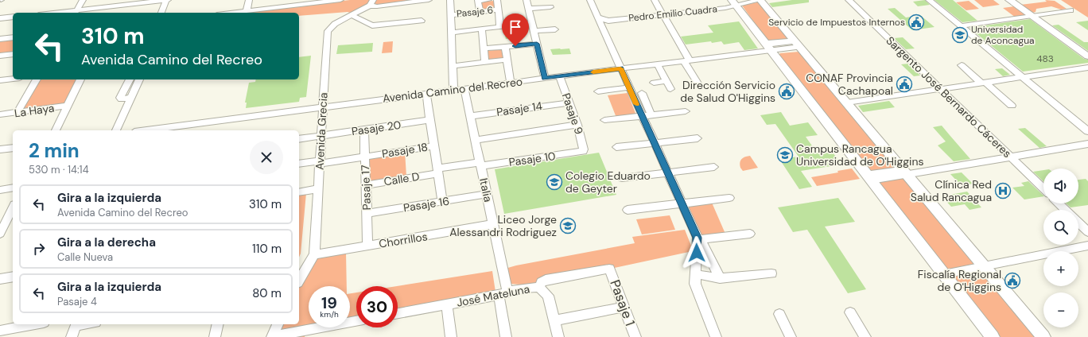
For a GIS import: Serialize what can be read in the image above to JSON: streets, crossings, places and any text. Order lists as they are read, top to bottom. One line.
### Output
{"streets":{"street":["Pasaje 6","Pedro Emilio Cuadra","Avenida Camino del Recreo","Sargento José Bernardo Cáceres","Pasaje 14","La Haya","Pasaje 9","Pasaje 20","Avenida Grecia","Pasaje 18","Pasaje 10","Calle D","Pasaje 17","Italia","Pasaje 16","Chorrillos","José Mateluna","Pasaje 1"]},"crossings":[["Avenida Camino del Recreo","Pasaje 9"],["Avenida Camino del Recreo","Avenida Grecia"],["Avenida Camino del Recreo","Italia"],["Pasaje 14","Pasaje 9"],["Pasaje 14","Italia"],["Pasaje 9","Pasaje 10"],["Pasaje 20","Avenida Grecia"],["Pasaje 20","Pasaje 17"],["Avenida Grecia","Pasaje 18"],["Avenida Grecia","Chorrillos"],["Pasaje 18","Pasaje 17"],["Pasaje 10","Calle D"],["Pasaje 10","Italia"],["Calle D","Pasaje 17"],["Calle D","Italia"],["Pasaje 17","Pasaje 16"],["Pasaje 17","Chorrillos"],["Italia","Pasaje 16"],["Italia","Chorrillos"],["Italia","José Mateluna"],["José Mateluna","Pasaje 1"]],"places":{"public building":["Servicio de Impuestos Internos","CONAF Provincia Cachapoal","Dirección Servicio de Salud O'Higgins","Fiscalía Regional de O'Higgins"],"school or university":["Universidad de Aconcagua","Campus Rancagua Universidad de O'Higgins","Colegio Eduardo de Geyter","Liceo Jorge Alessandri Rodriguez"],"hospital":["Clínica Red Salud Rancagua"]},"house_numbers":["483"],"page":{"turn":["310 m","Avenida Camino del Recreo"],"heading":["2 min","530 m · 14:14"],"map_buttons":["+","−"],"list":[{"name":"Gira a la izquierda","note":"Avenida Camino del Recreo","value":"310 m"},{"name":"Gira a la derecha","note":"Calle Nueva","value":"110 m"},{"name":"Gira a la izquierda","note":"Pasaje 4","value":"80 m"}],"speed":"19 km/h","limit":"30"}}
